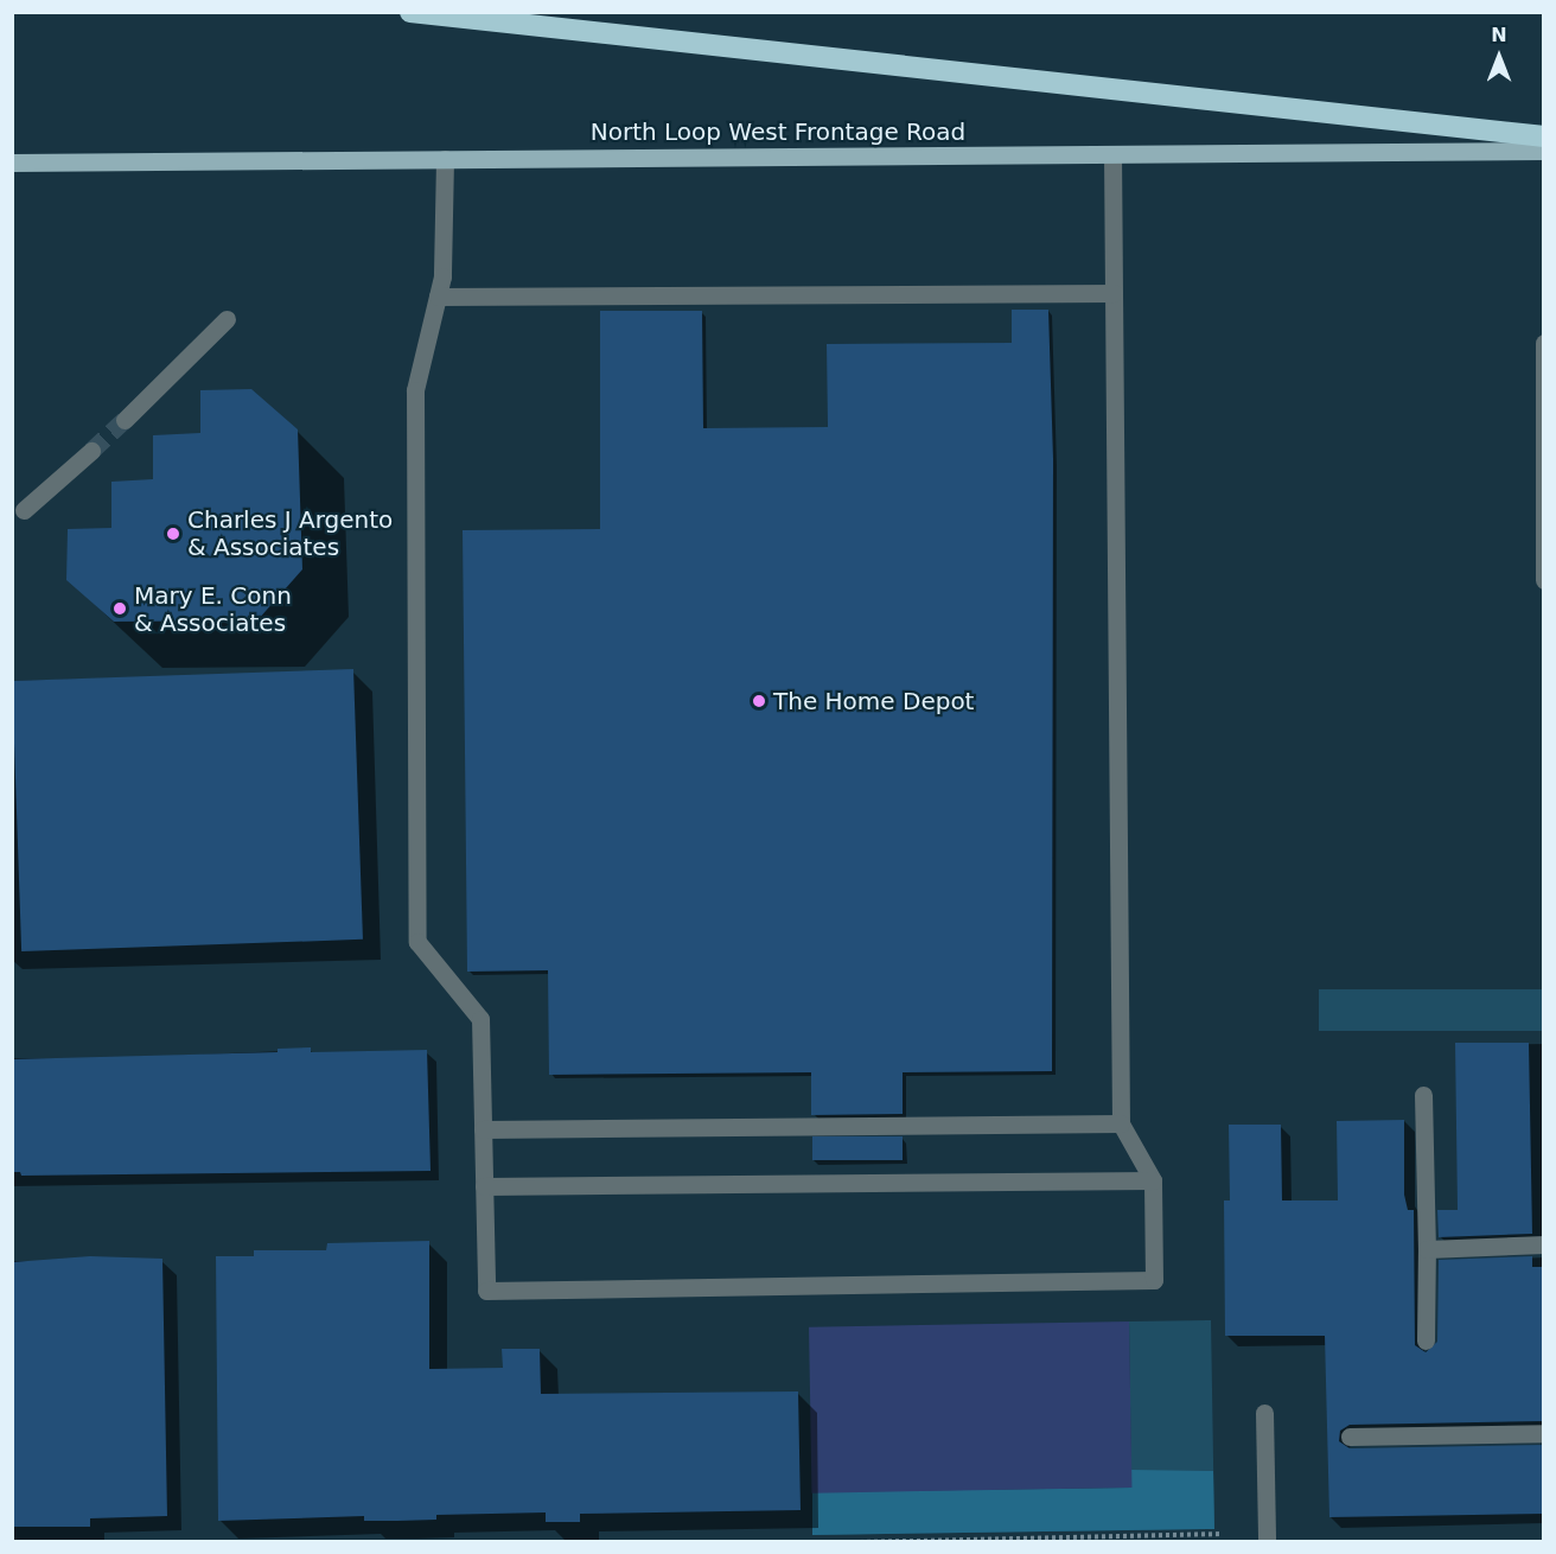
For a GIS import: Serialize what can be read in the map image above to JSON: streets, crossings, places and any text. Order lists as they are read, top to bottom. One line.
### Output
{"streets":{"main road":["North Loop West Frontage Road"]},"places":["Charles J Argento & Associates","Mary E. Conn & Associates","The Home Depot"],"north":"top"}
